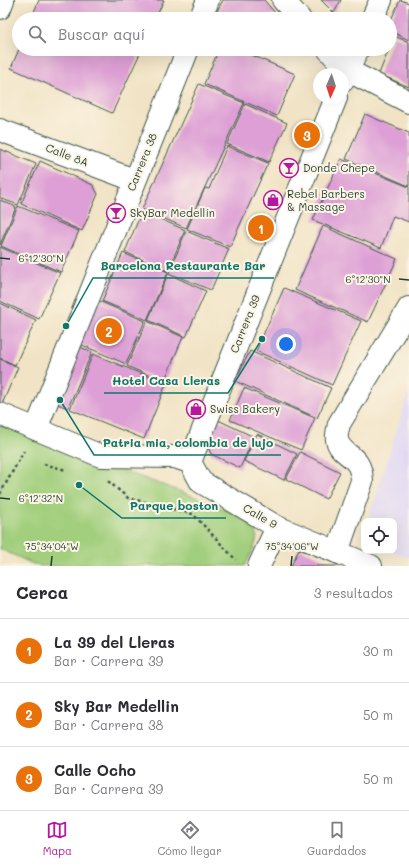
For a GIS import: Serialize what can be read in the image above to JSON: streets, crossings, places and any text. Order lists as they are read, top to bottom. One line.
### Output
{"streets":{"street":["Calle 8A","Carrera 38","Carrera 39","Calle 9"]},"crossings":[["Calle 8A","Carrera 38"],["Carrera 39","Calle 9"]],"places":{"bar":["Donde Chepe","SkyBar Medellín"],"shop":["Rebel Barbers & Massage","Swiss Bakery"],"other":["Barcelona Restaurante Bar","Hotel Casa Lleras","Patria mia, colombia de lujo","Parque boston"]},"north":"bottom","page":{"search":"Buscar aquí","pins":["3","1","2"],"heading":["Cerca","3 resultados"],"list":[{"mark":"1","name":"La 39 del Lleras","note":"Bar · Carrera 39","value":"30 m"},{"mark":"2","name":"Sky Bar Medellin","note":"Bar · Carrera 38","value":"50 m"},{"mark":"3","name":"Calle Ocho","note":"Bar · Carrera 39","value":"50 m"}],"nav":["Mapa","Cómo llegar","Guardados"]},"coordinates":["6°12'30\"N","6°12'32\"N","75°34'04\"W","75°34'06\"W"]}
